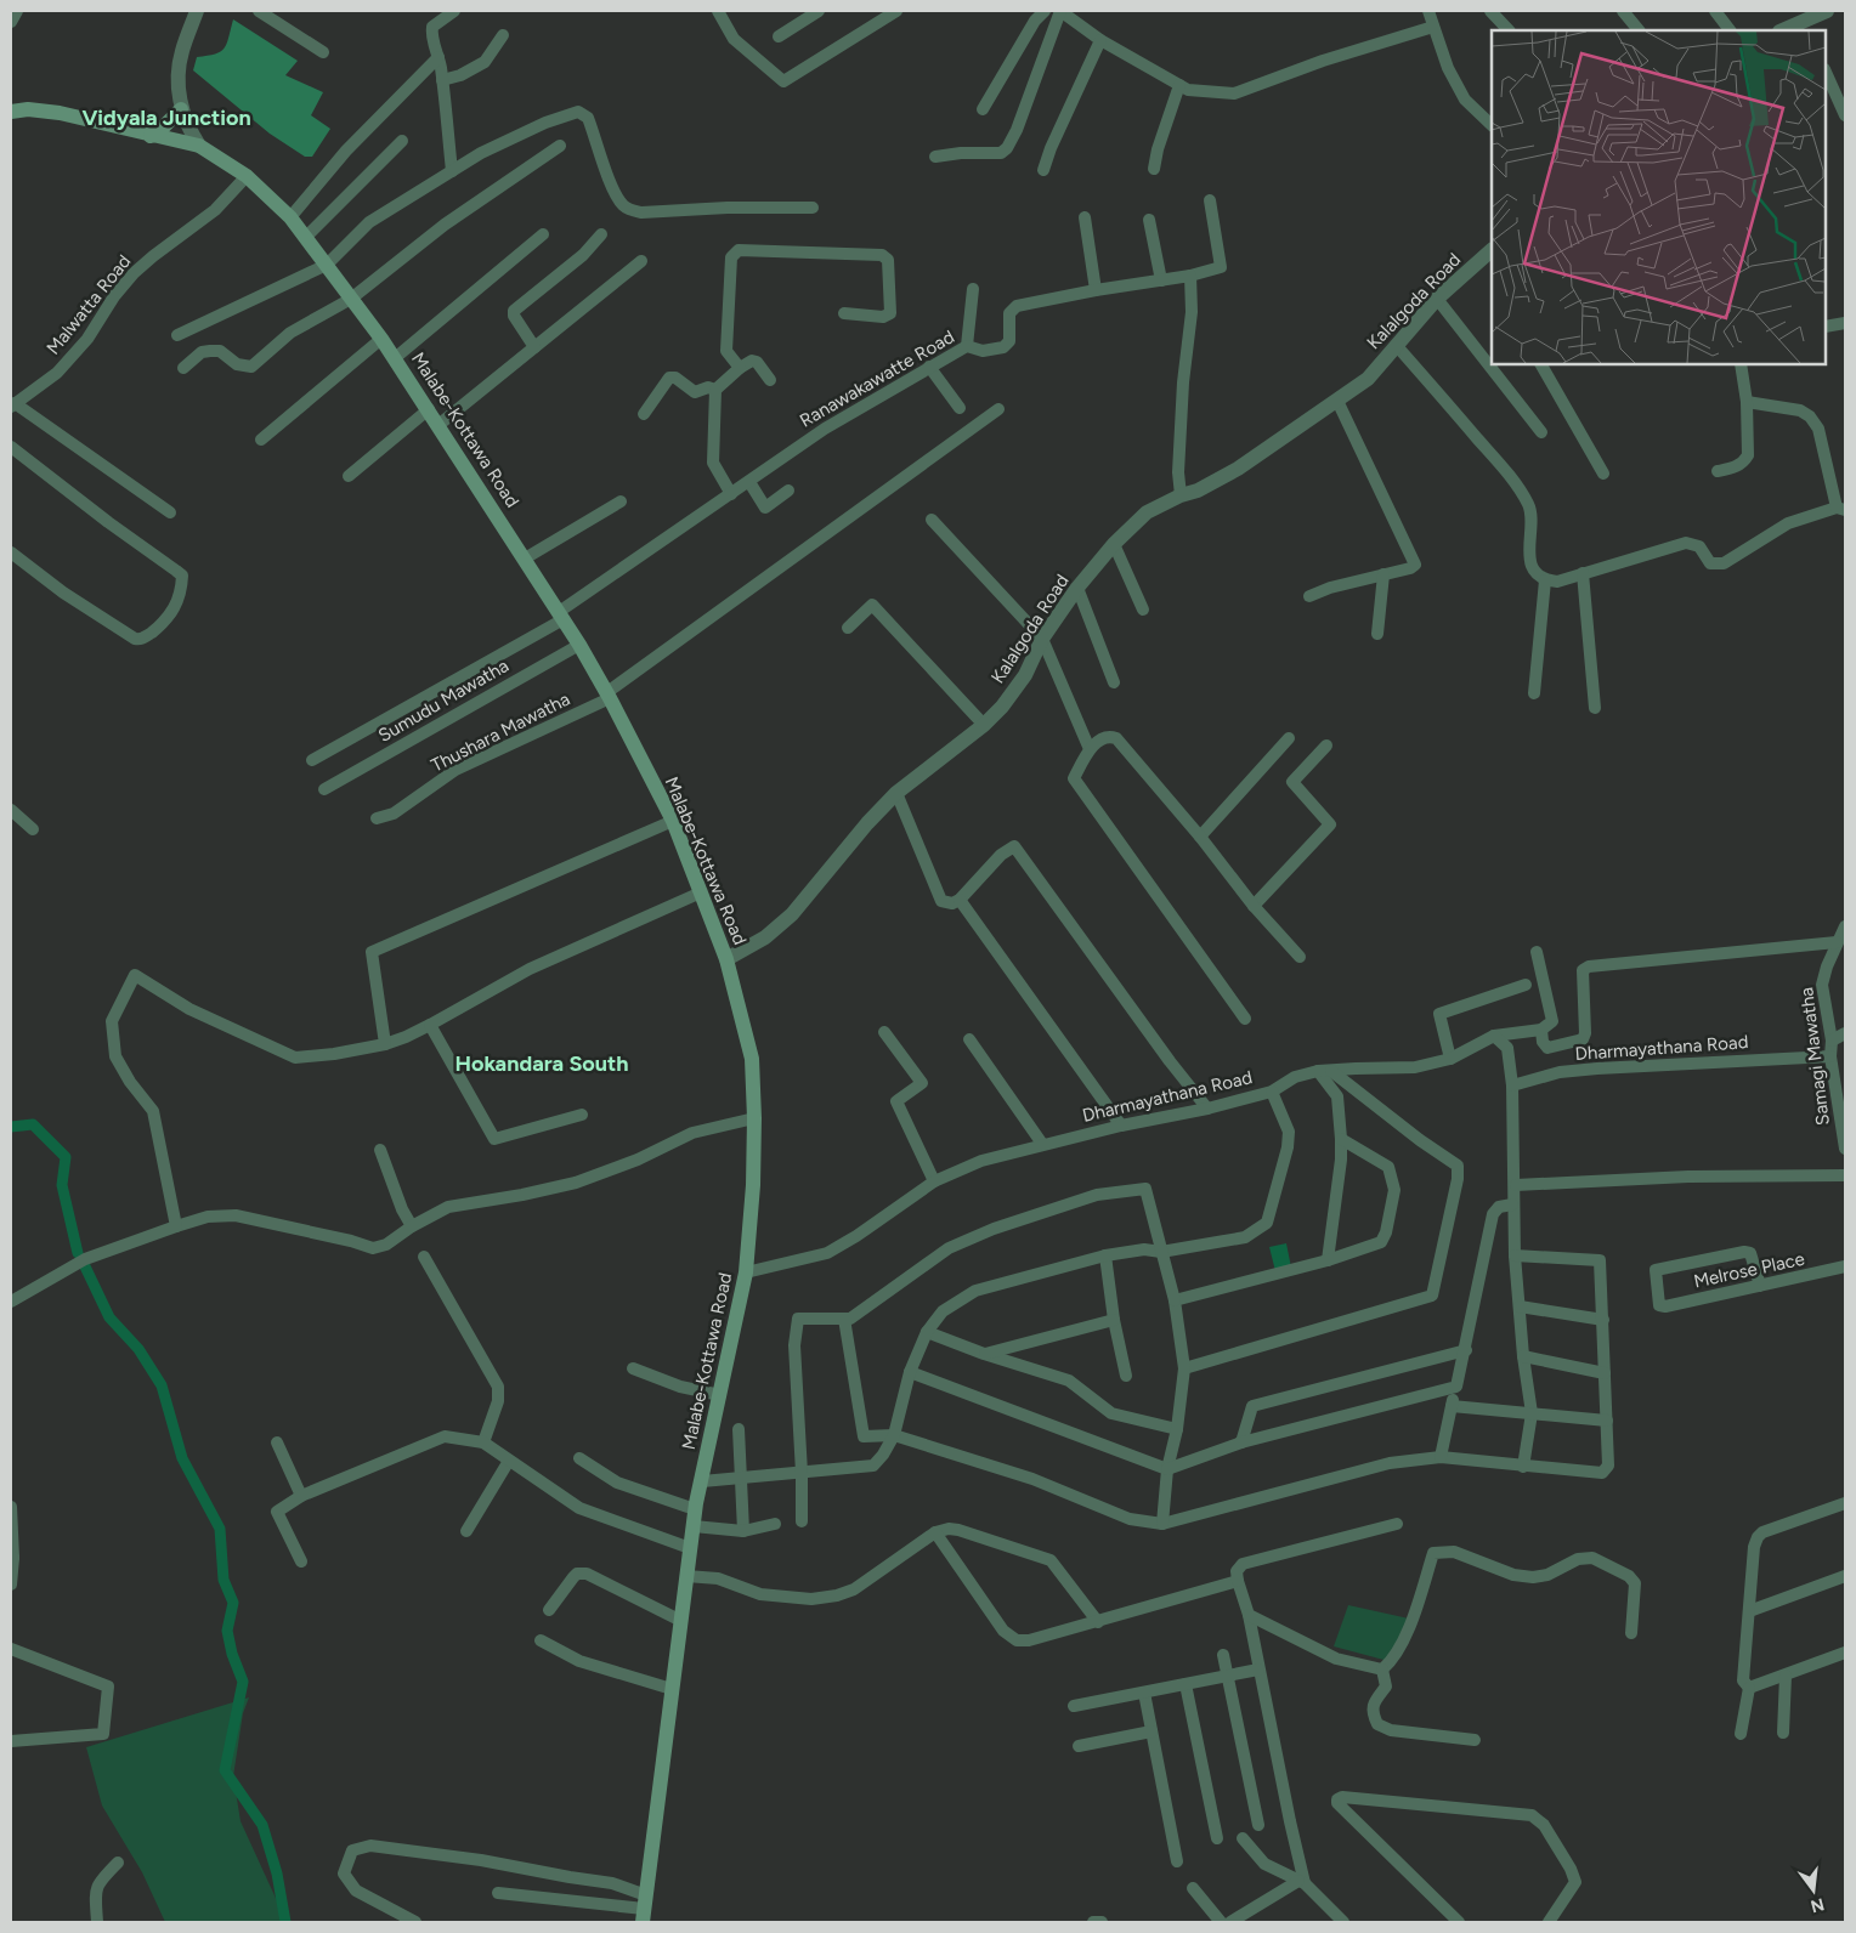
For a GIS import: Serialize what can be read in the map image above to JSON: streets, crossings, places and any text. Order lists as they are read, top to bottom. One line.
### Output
{"streets":{"main road":["Malabe-Kottawa Road"],"street":["Kalalgoda Road","Malwatta Road","Ranawakawatte Road","Sumudu Mawatha","Thushara Mawatha","Dharmayathana Road","Samagi Mawatha","Melrose Place"]},"crossings":[["Kalalgoda Road","Malabe-Kottawa Road"],["Malwatta Road","Malabe-Kottawa Road"],["Ranawakawatte Road","Malabe-Kottawa Road"],["Malabe-Kottawa Road","Sumudu Mawatha"],["Malabe-Kottawa Road","Thushara Mawatha"],["Malabe-Kottawa Road","Dharmayathana Road"],["Dharmayathana Road","Samagi Mawatha"]],"districts":["Vidyala Junction","Hokandara South"],"north":"bottom"}
